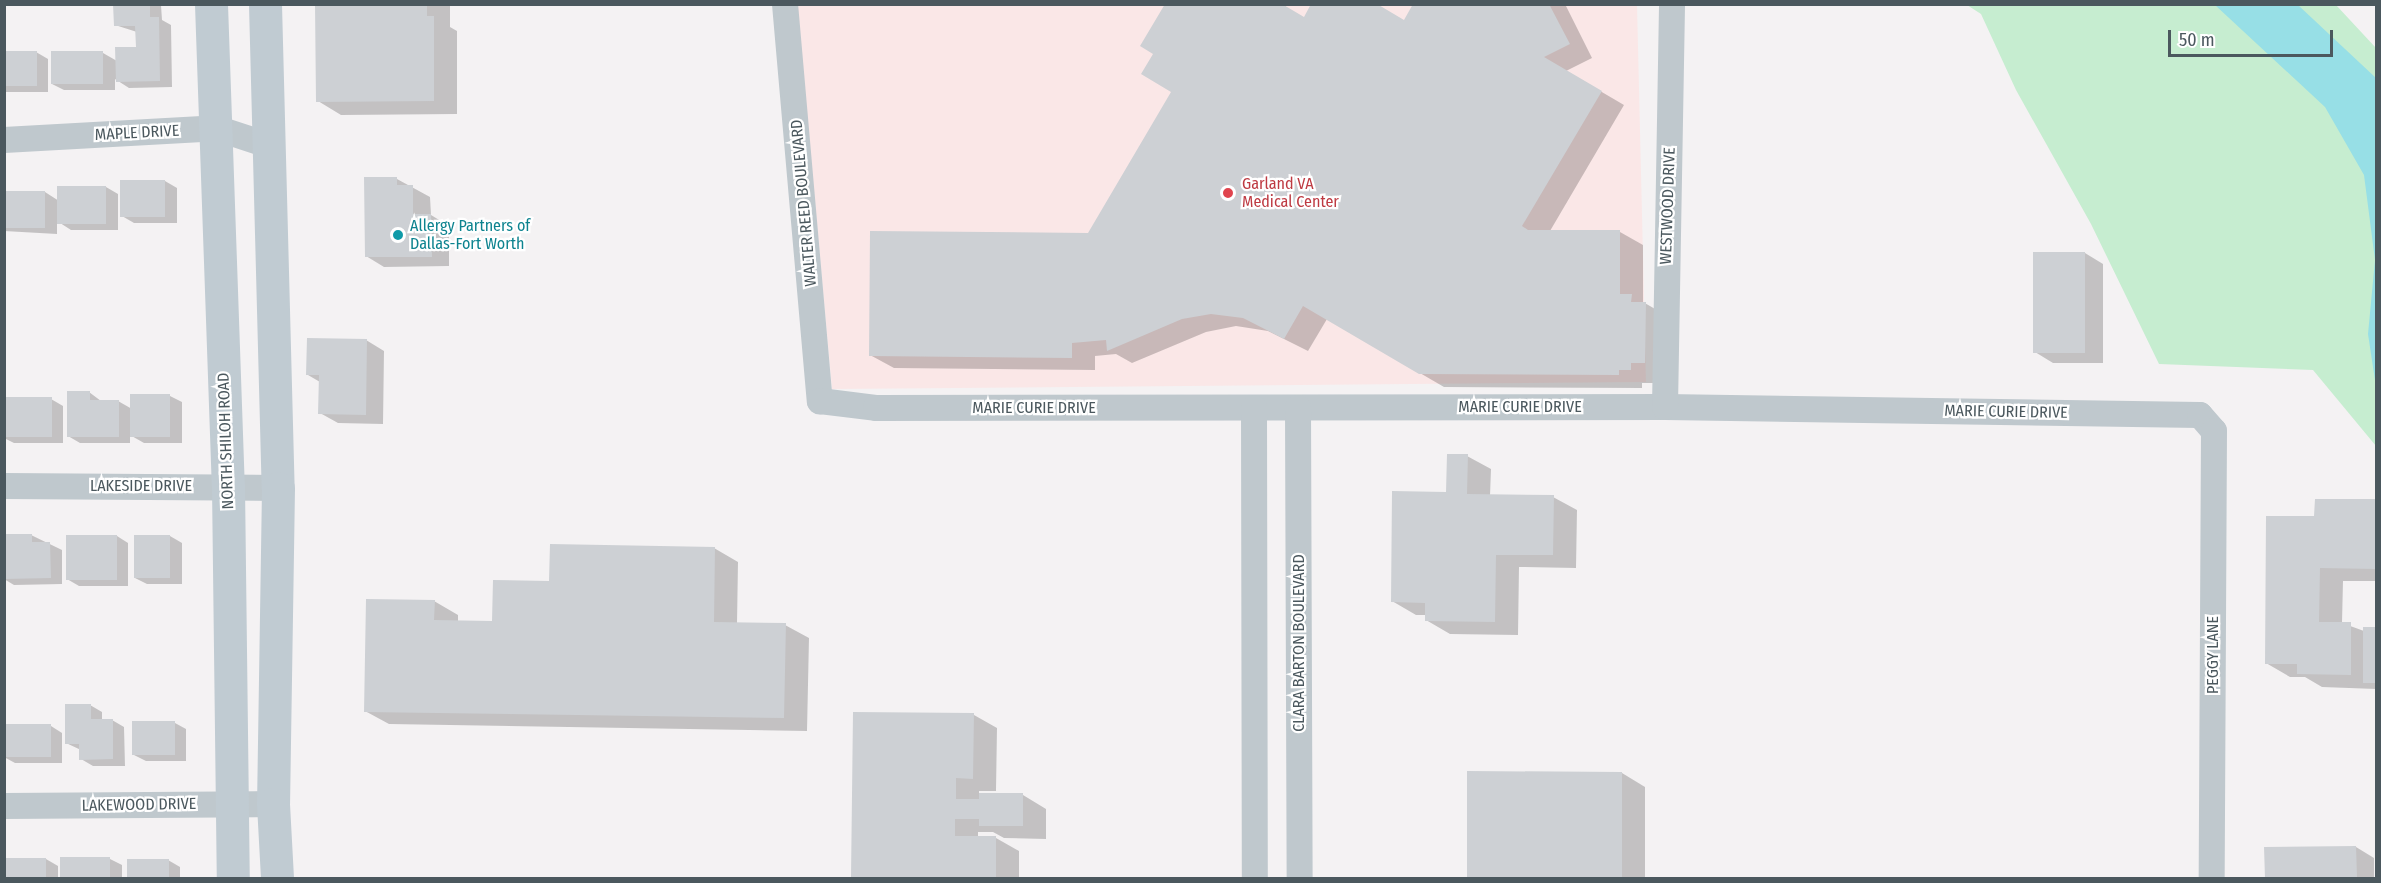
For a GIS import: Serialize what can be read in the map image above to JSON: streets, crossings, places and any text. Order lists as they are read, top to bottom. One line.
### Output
{"streets":{"main road":["NORTH SHILOH ROAD"],"street":["MAPLE DRIVE","WALTER REED BOULEVARD","WESTWOOD DRIVE","MARIE CURIE DRIVE","LAKESIDE DRIVE","CLARA BARTON BOULEVARD","PEGGY LANE","LAKEWOOD DRIVE"]},"crossings":[["MAPLE DRIVE","NORTH SHILOH ROAD"],["WALTER REED BOULEVARD","MARIE CURIE DRIVE"],["WESTWOOD DRIVE","MARIE CURIE DRIVE"],["MARIE CURIE DRIVE","CLARA BARTON BOULEVARD"],["MARIE CURIE DRIVE","PEGGY LANE"],["NORTH SHILOH ROAD","LAKESIDE DRIVE"],["NORTH SHILOH ROAD","LAKEWOOD DRIVE"]],"places":["Garland VA Medical Center","Allergy Partners of Dallas-Fort Worth"],"scale_bar":"50 m"}
